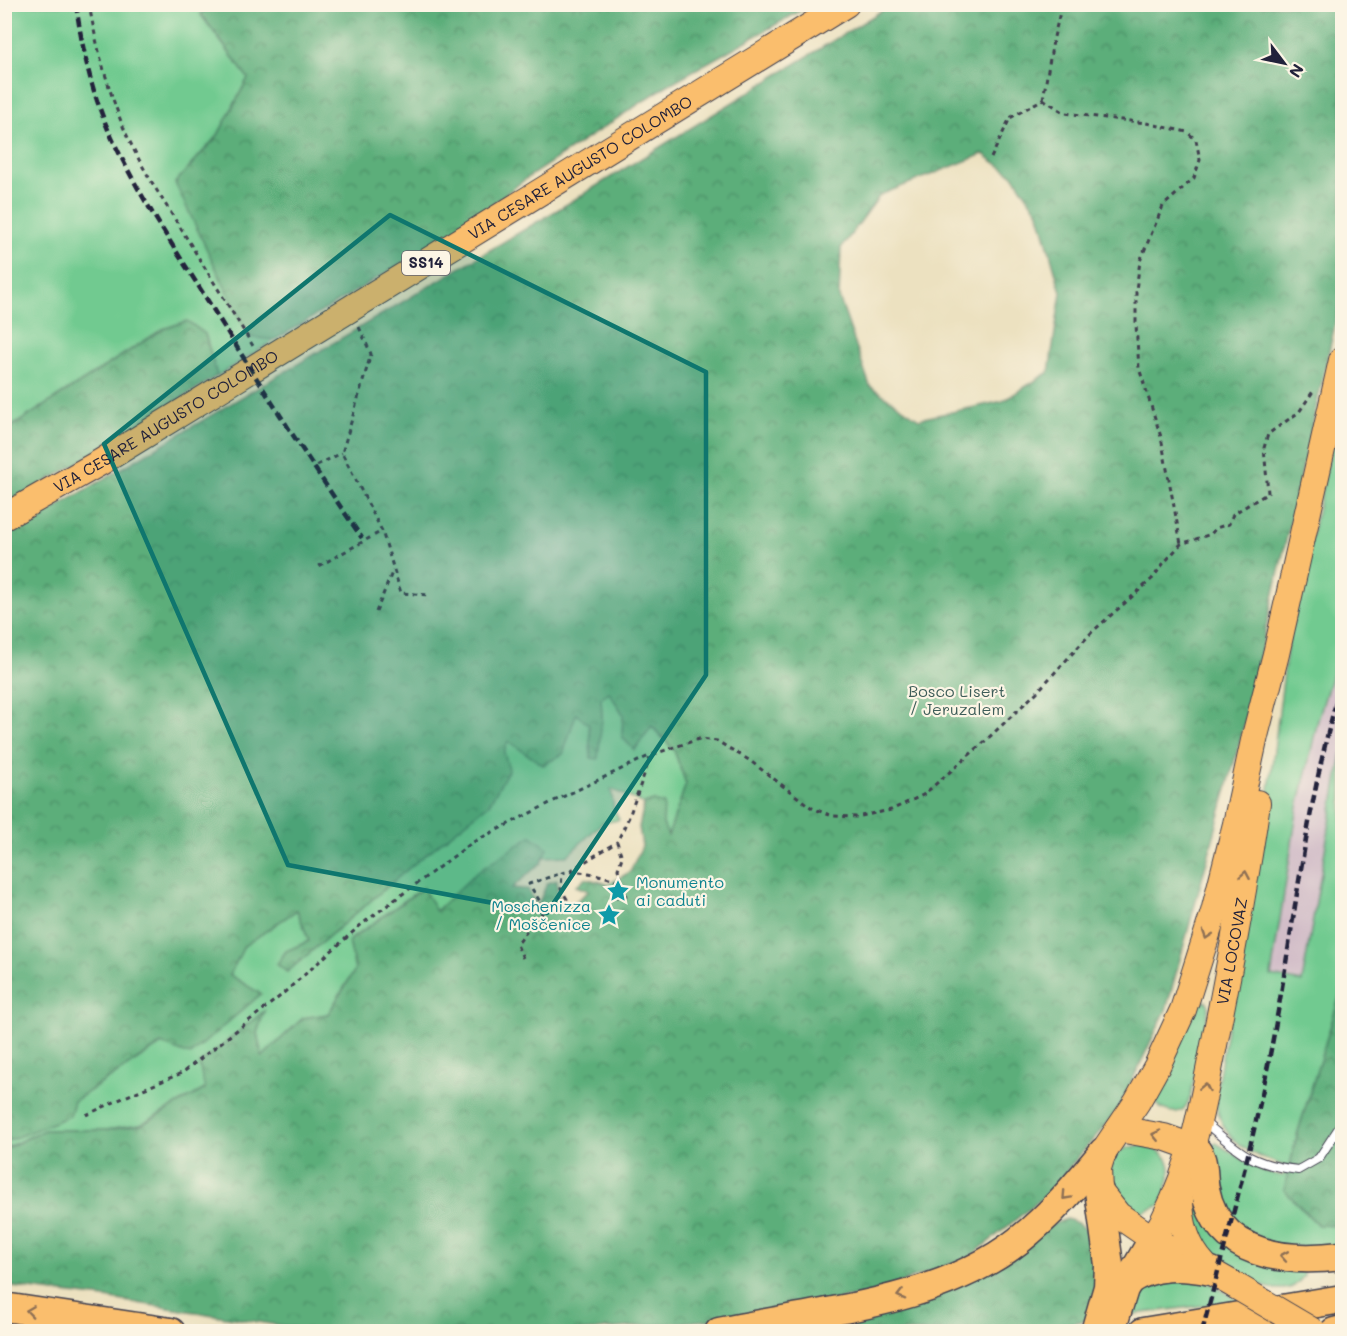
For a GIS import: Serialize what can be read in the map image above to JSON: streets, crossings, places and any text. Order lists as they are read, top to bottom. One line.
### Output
{"streets":{"main road":["VIA CESARE AUGUSTO COLOMBO","SS14","VIA LOCOVAZ"]},"parks":["Bosco Lisert / Jeruzalem"],"places":{"place":["Monumento ai caduti","Moschenizza / Moščenice"]},"north":"bottom right"}
